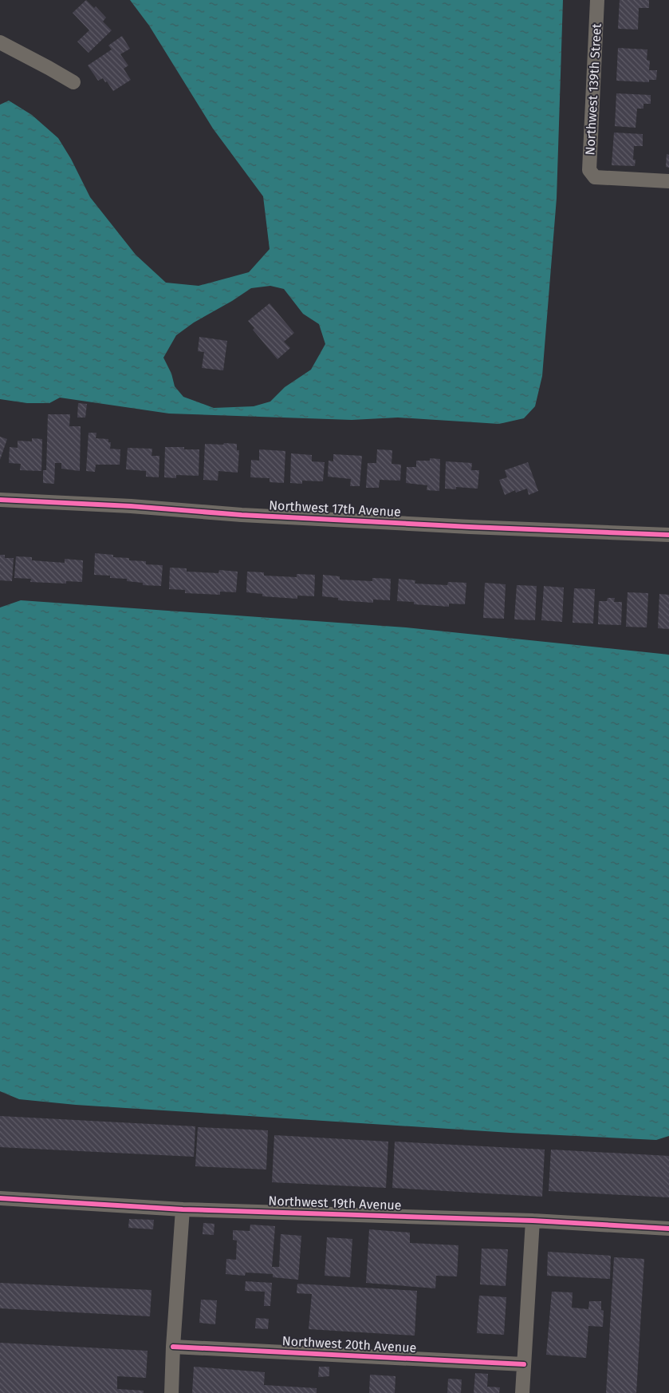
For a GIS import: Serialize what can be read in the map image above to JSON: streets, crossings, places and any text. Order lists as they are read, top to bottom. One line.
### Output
{"streets":{"street":["Northwest 139th Street","Northwest 17th Avenue","Northwest 19th Avenue","Northwest 20th Avenue"]}}
